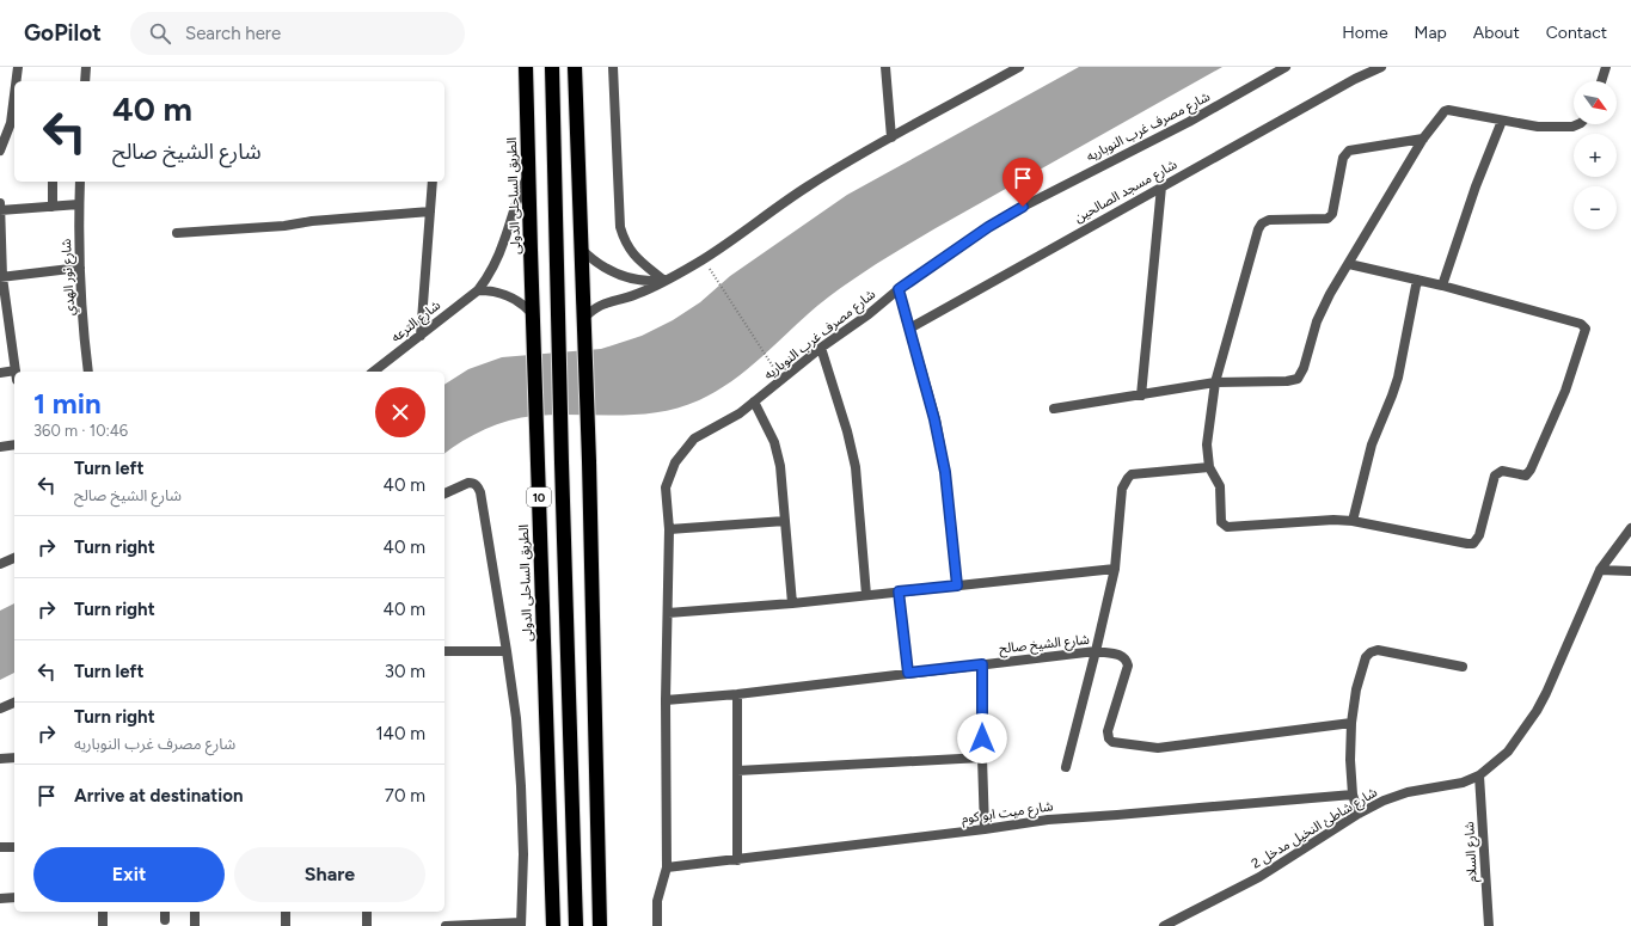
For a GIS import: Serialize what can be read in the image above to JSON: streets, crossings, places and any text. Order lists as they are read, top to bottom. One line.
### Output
{"streets":{"highway":["الطريق الساحلى الدولى","10"],"street":["شارع مصرف غرب النوباريه","شارع مسجد الصالحين","شارع نور الهدي","شارع الترعه","شارع الشيخ صالح","شارع ميت ابو كوم","شارع شاطئ النخيل مدخل 2","شارع السلام"]},"crossings":[["الطريق الساحلى الدولى","شارع الترعه"],["شارع شاطئ النخيل مدخل 2","شارع السلام"]],"north":"bottom right","page":{"header":"GoPilot","search":"Search here","nav":["Home","Map","About","Contact"],"map_buttons":["+","−"],"turn":["40 m","شارع الشيخ صالح"],"heading":["1 min","360 m · 10:46"],"list":[{"name":"Turn left","note":"شارع الشيخ صالح","value":"40 m"},{"name":"Turn right","value":"40 m"},{"name":"Turn right","value":"40 m"},{"name":"Turn left","value":"30 m"},{"name":"Turn right","note":"شارع مصرف غرب النوباريه","value":"140 m"},{"name":"Arrive at destination","value":"70 m"}],"buttons":["Exit","Share"]}}
